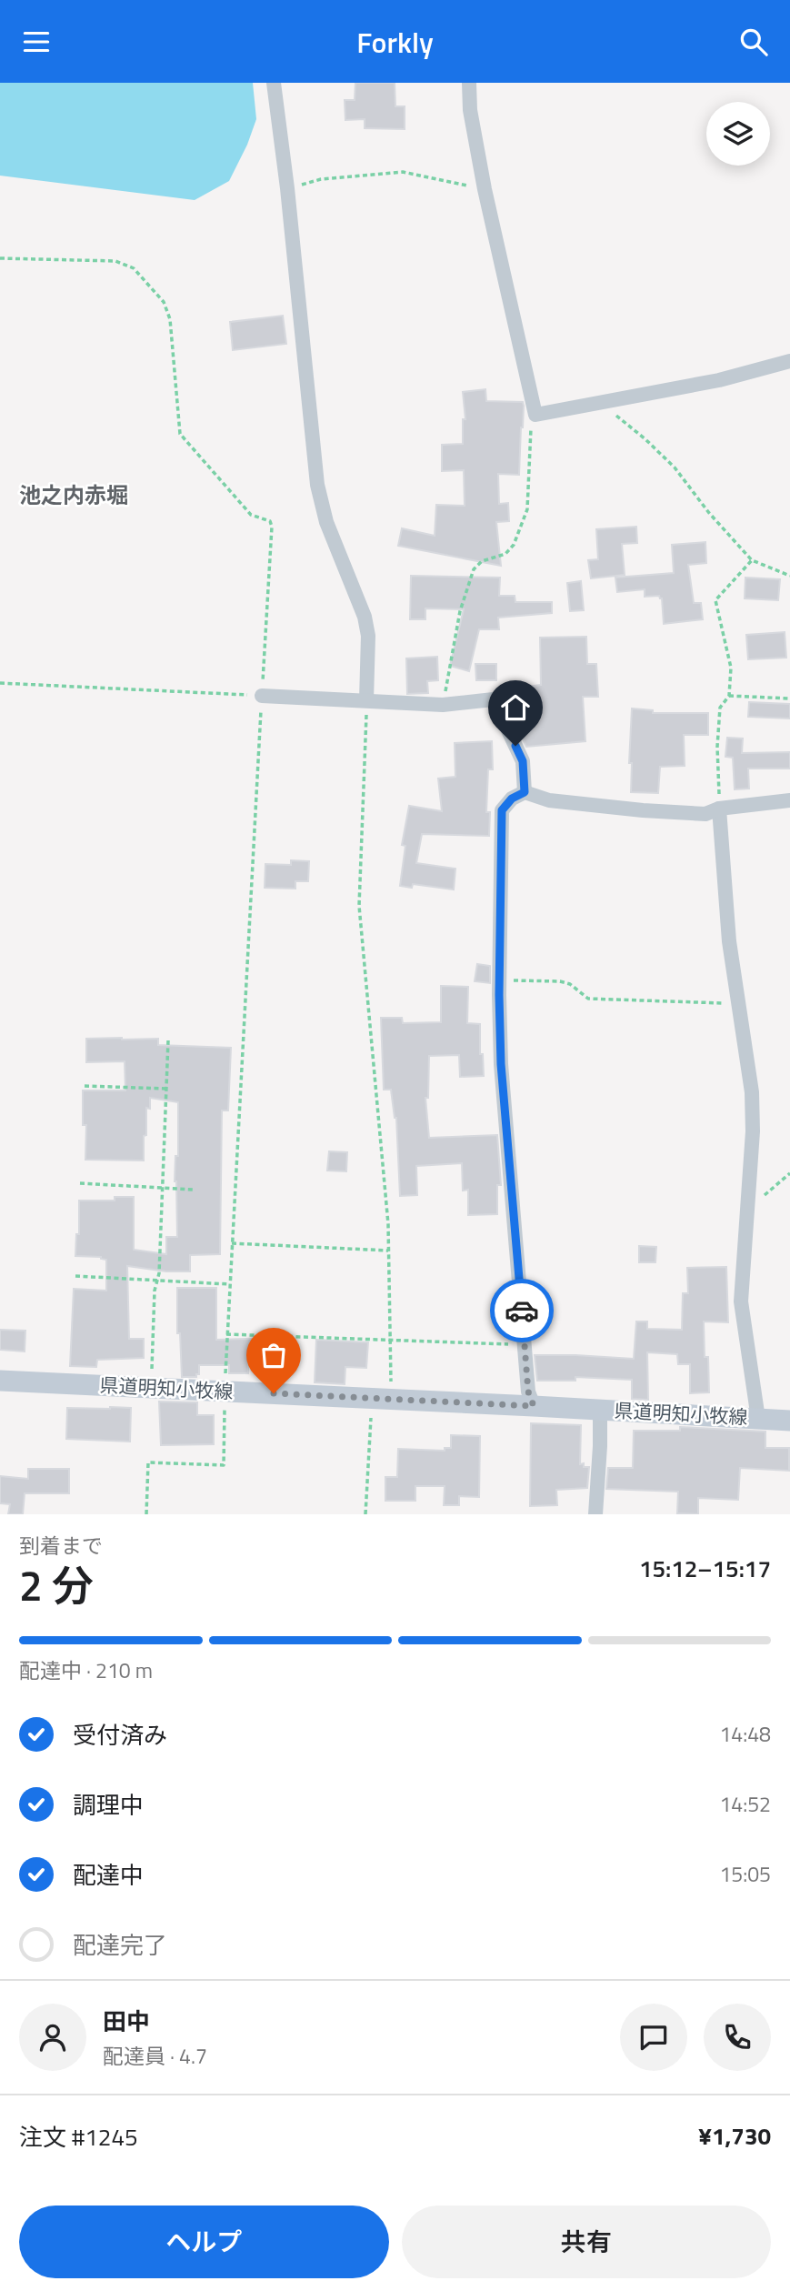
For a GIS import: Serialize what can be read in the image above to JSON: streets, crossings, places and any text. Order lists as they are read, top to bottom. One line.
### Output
{"streets":{"main road":["県道明知小牧線"]},"districts":["池之内赤堀"],"page":{"header":"Forkly","heading":["2 分","到着まで","15:12–15:17"],"panel":["田中","配達員 · 4.7","注文 #1245","¥1,730"],"bar":"配達中 · 210 m","list":[["受付済み","14:48"],["調理中","14:52"],["配達中","15:05"],"配達完了"],"buttons":["ヘルプ","共有"]}}
